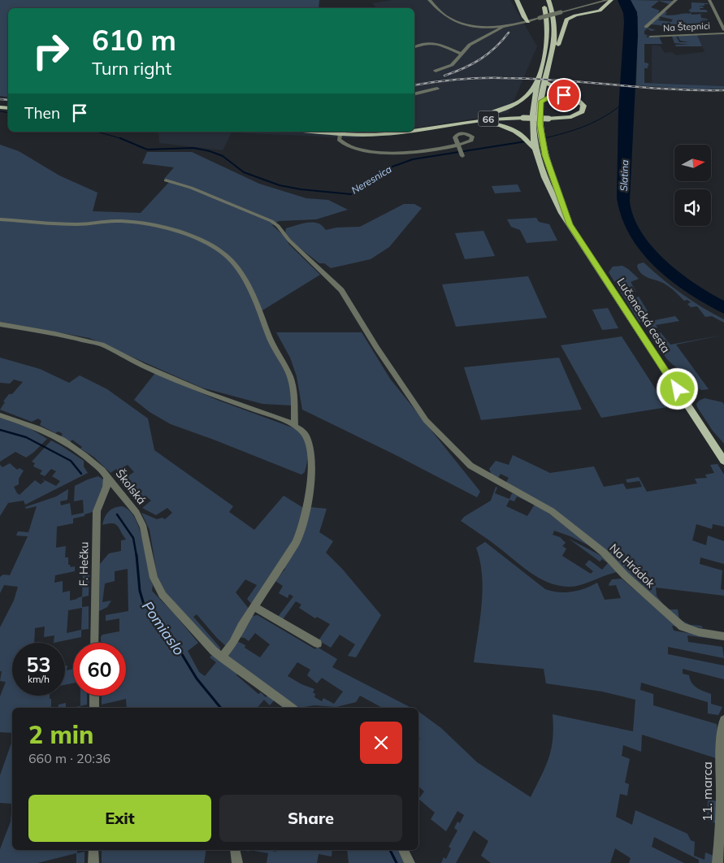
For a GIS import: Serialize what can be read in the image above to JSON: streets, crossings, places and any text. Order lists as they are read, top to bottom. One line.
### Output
{"streets":{"main road":["66","Lučenecká cesta"],"street":["Na Štepnici","Školská","F. Hečku","Na Hrádok","11. marca"]},"crossings":[["Školská","F. Hečku"]],"water":["Slatina","Neresnica","Pomiaslo"],"north":"right","page":{"turn":["610 m","Turn right"],"then":"Then","speed":"53 km/h","limit":"60","heading":["2 min","660 m · 20:36"],"buttons":["Exit","Share"]}}
